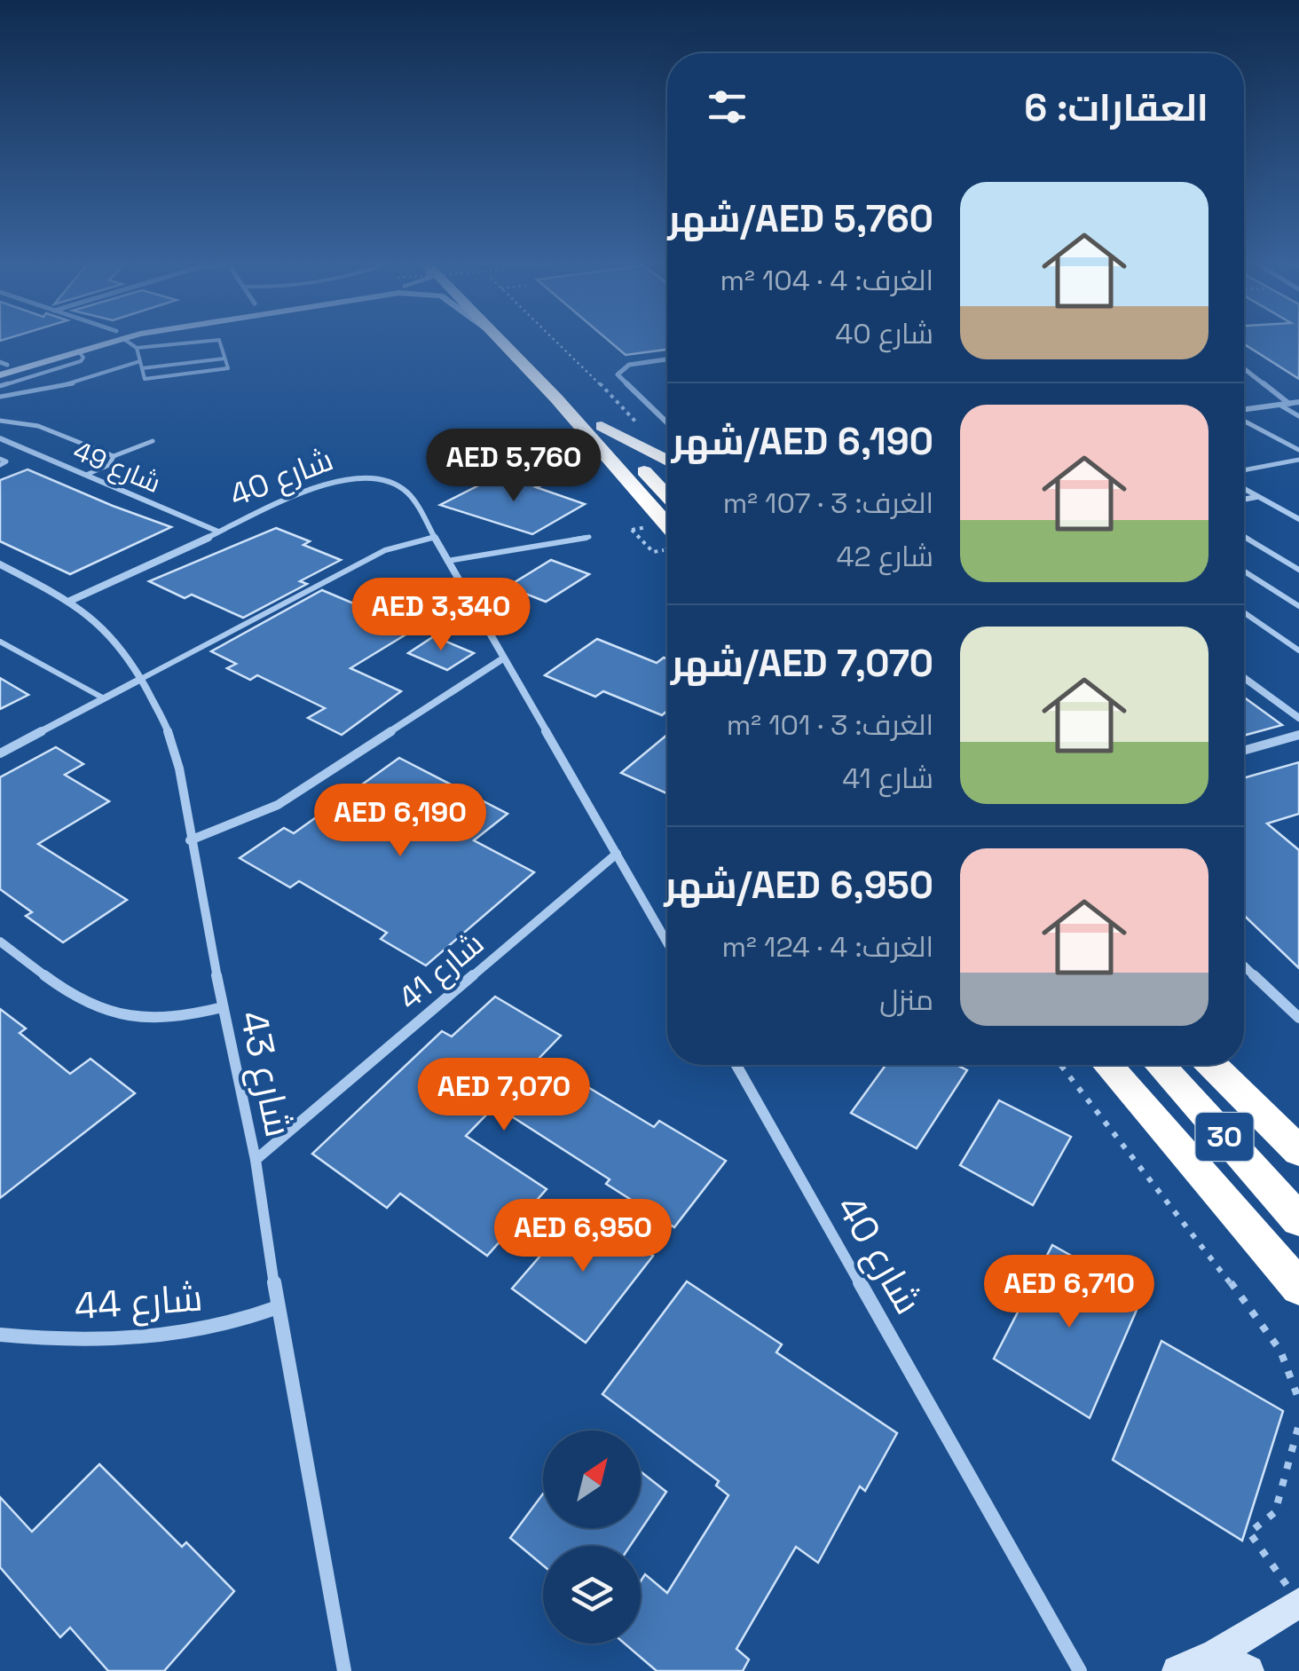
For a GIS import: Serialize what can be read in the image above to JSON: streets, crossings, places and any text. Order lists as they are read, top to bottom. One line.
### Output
{"streets":{"highway":["30"],"street":["شارع 49","شارع 40","شارع 41","شارع 43","شارع 44"]},"crossings":[["شارع 49","شارع 40"],["شارع 40","شارع 41"],["شارع 40","شارع 43"],["شارع 41","شارع 43"],["شارع 43","شارع 44"]],"north":"top right","page":{"heading":"العقارات: 6","list":[{"name":"AED 5,760/شهر","note":"الغرف: 4 · 104 m² · شارع 40"},{"name":"AED 6,190/شهر","note":"الغرف: 3 · 107 m² · شارع 42"},{"name":"AED 7,070/شهر","note":"الغرف: 3 · 101 m² · شارع 41"},{"name":"AED 6,950/شهر","note":"الغرف: 4 · 124 m² · منزل"}],"price":["AED 5,760","AED 3,340","AED 6,190","AED 7,070","AED 6,950","AED 6,710"]}}
